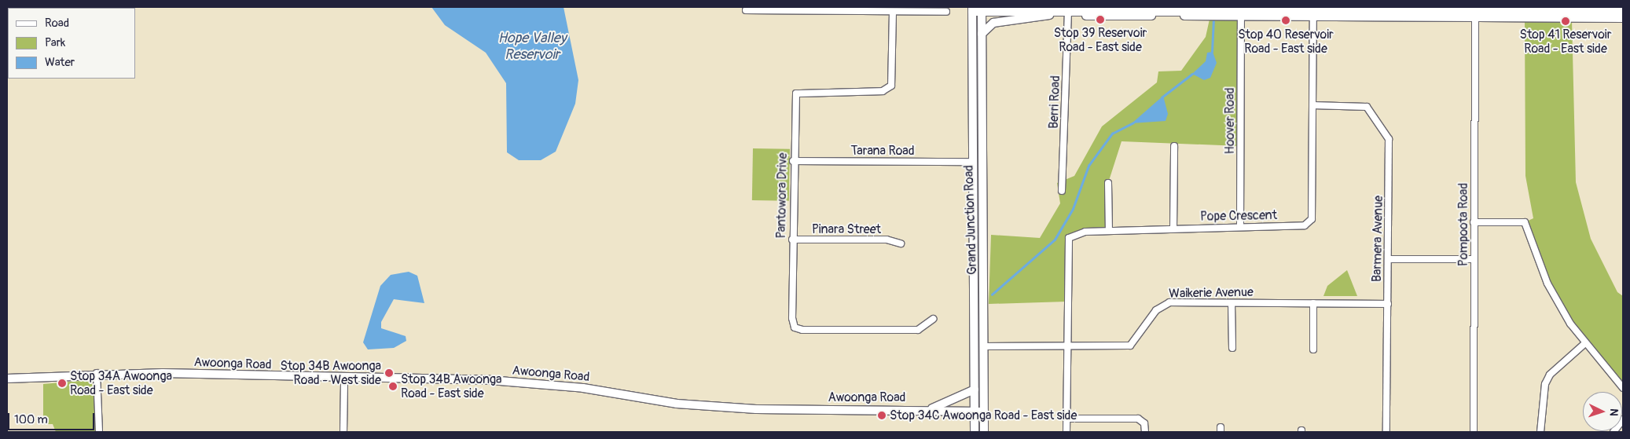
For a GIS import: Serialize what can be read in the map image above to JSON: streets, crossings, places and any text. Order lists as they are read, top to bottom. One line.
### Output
{"streets":{"main road":["Grand Junction Road","Awoonga Road"],"street":["Berri Road","Hoover Road","Tarana Road","Pantowora Drive","Pope Crescent","Pompoota Road","Pinara Street","Barmera Avenue","Waikerie Avenue"]},"crossings":[["Hoover Road","Pope Crescent"],["Tarana Road","Pantowora Drive"],["Tarana Road","Grand Junction Road"],["Pantowora Drive","Pinara Street"],["Pope Crescent","Barmera Avenue"],["Pope Crescent","Waikerie Avenue"],["Grand Junction Road","Waikerie Avenue"],["Grand Junction Road","Awoonga Road"],["Barmera Avenue","Waikerie Avenue"]],"water":["Hope Valley Reservoir"],"places":["Stop 39 Reservoir Road - East side","Stop 40 Reservoir Road - East side","Stop 41 Reservoir Road - East side","Stop 34B Awoonga Road - West side","Stop 34A Awoonga Road - East side","Stop 34B Awoonga Road - East side","Stop 34C Awoonga Road - East side"],"legend":["Road","Park","Water"],"scale_bar":"100 m","north":"right"}
